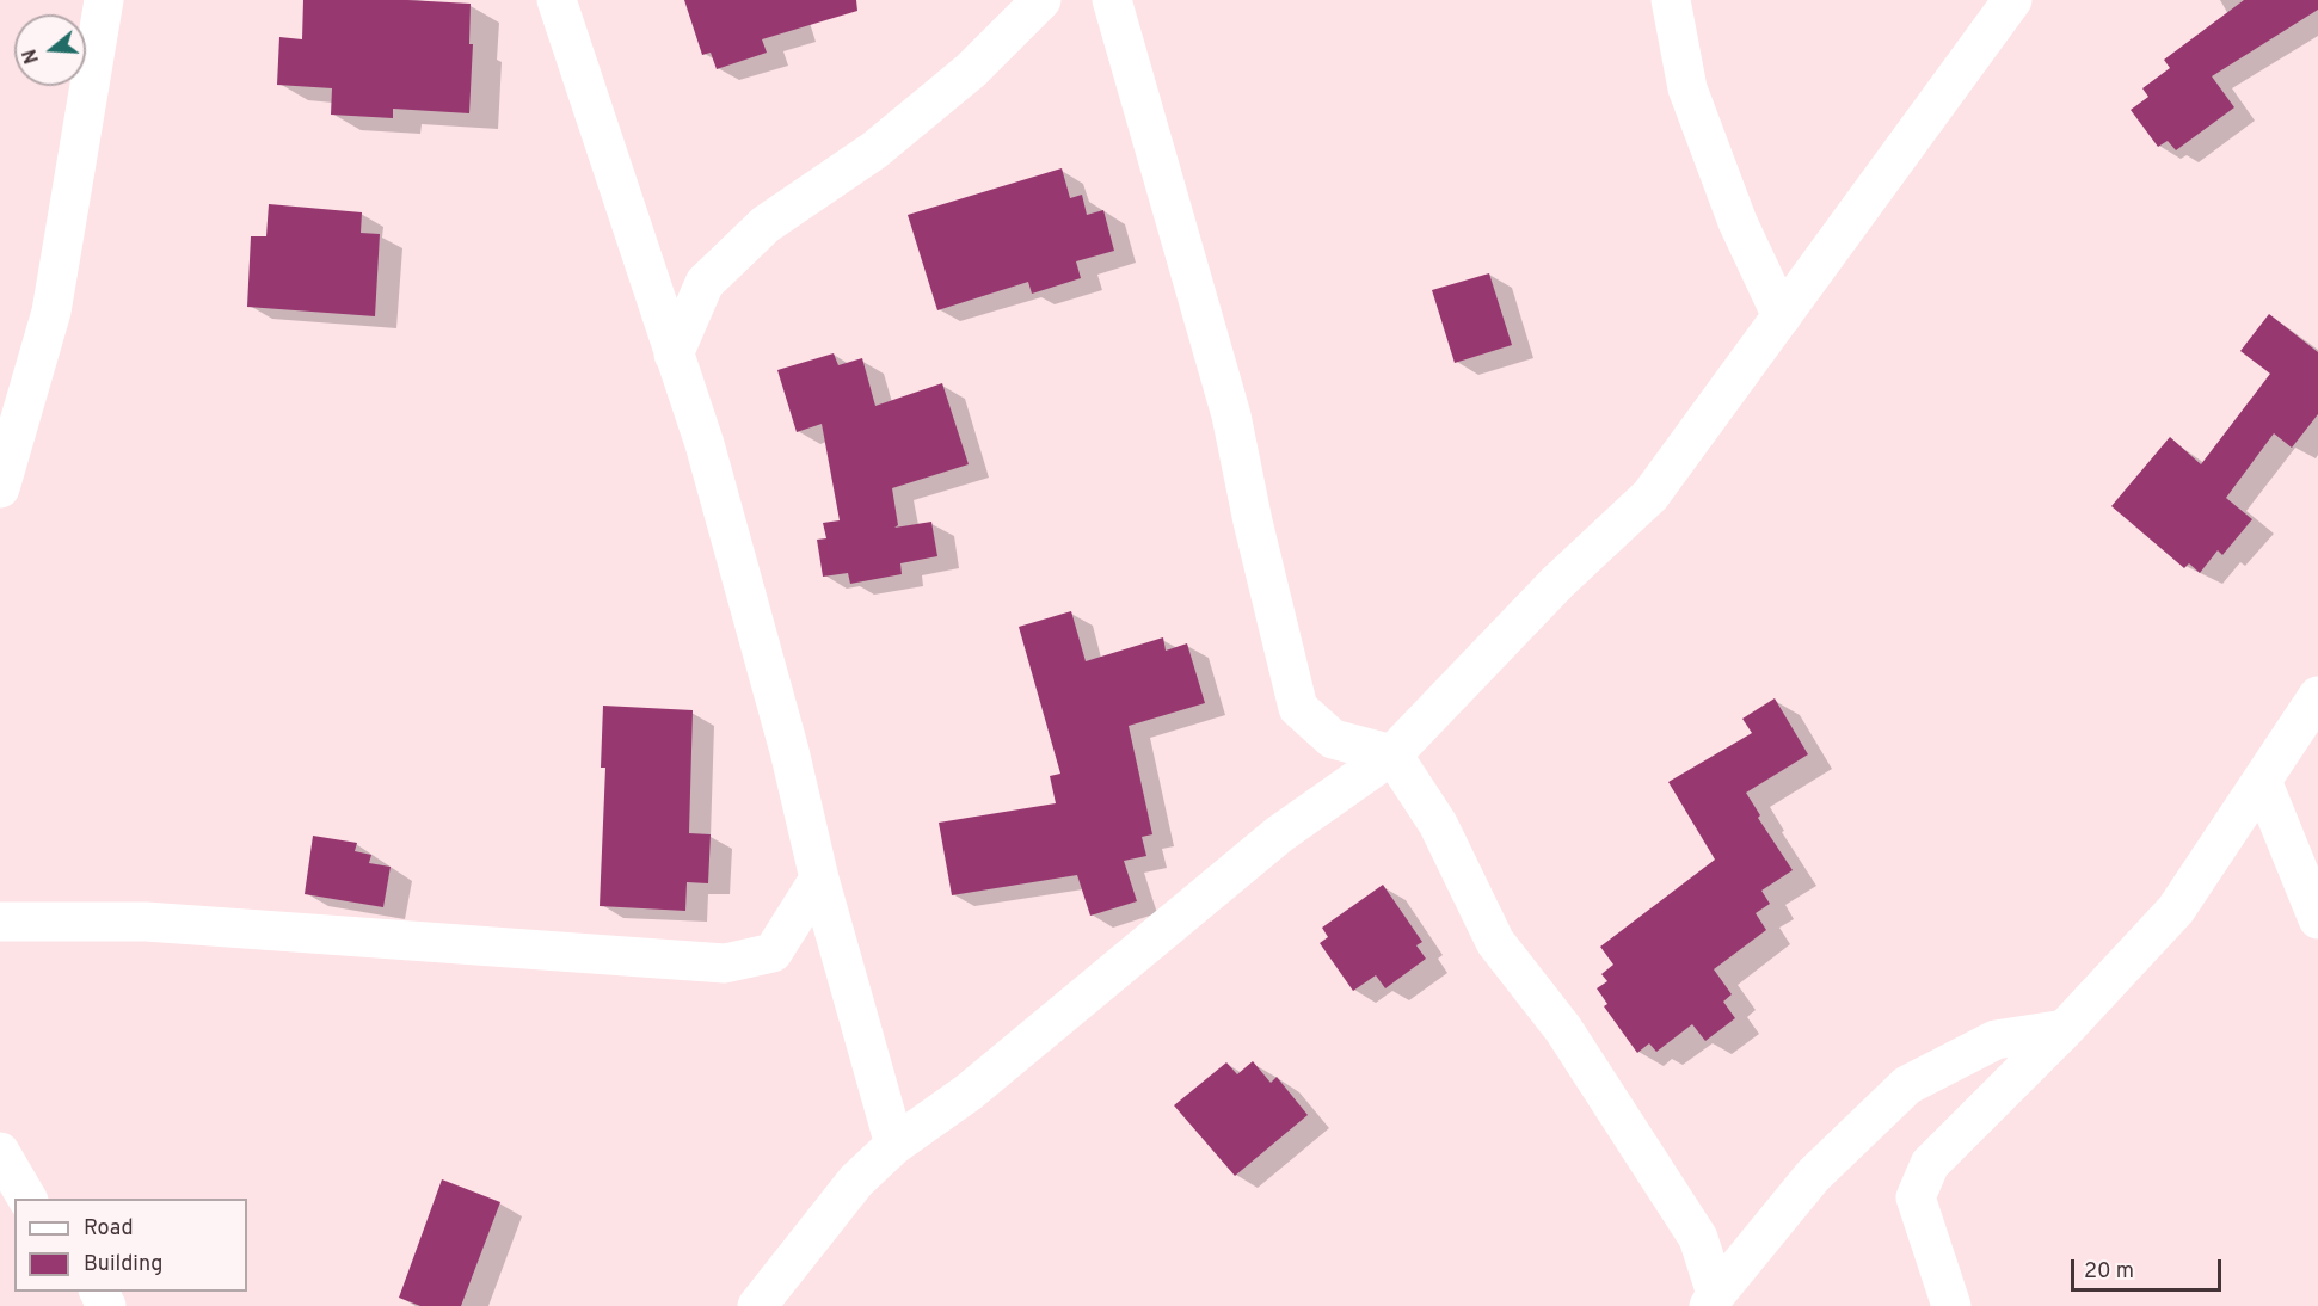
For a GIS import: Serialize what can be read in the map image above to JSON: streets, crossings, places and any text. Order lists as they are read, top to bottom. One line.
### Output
{"legend":["Road","Building"],"scale_bar":"20 m","north":"left"}
